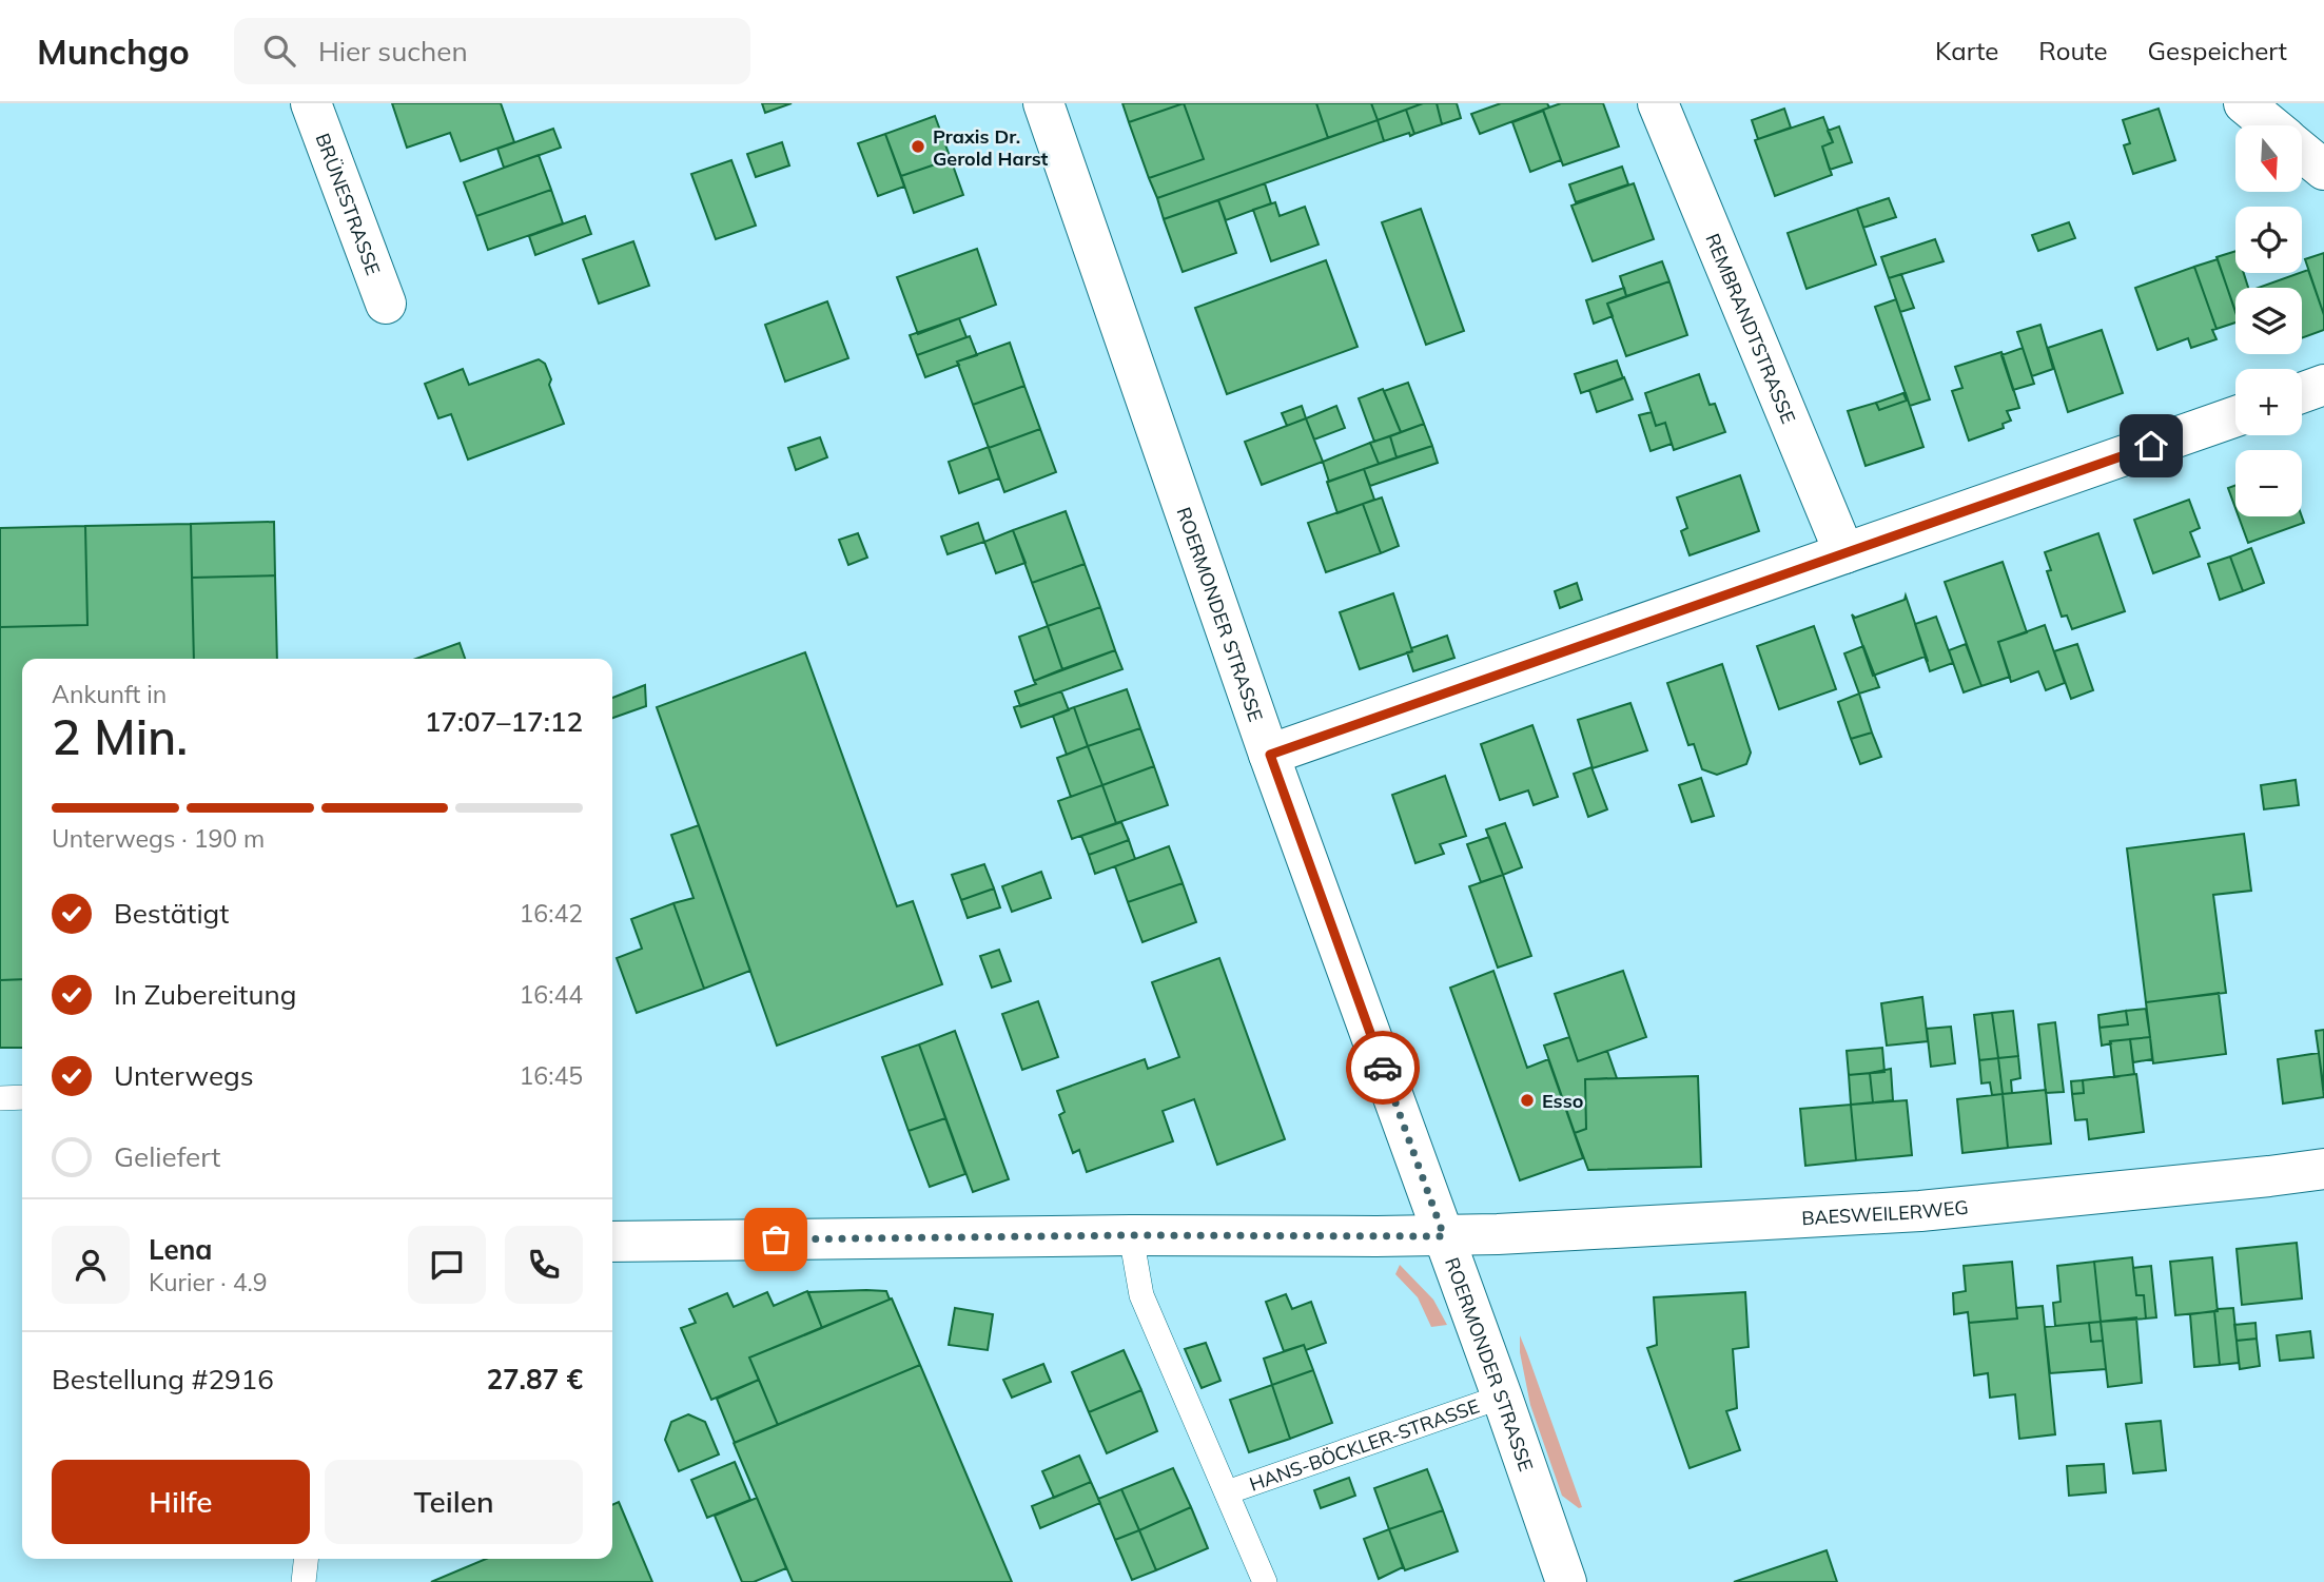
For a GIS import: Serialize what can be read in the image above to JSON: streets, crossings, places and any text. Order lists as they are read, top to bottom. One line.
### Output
{"streets":{"street":["BRÜNESTRASSE","REMBRANDTSTRASSE","ROERMONDER STRASSE","BAESWEILERWEG"],"lane":["HANS-BÖCKLER-STRASSE"]},"crossings":[["ROERMONDER STRASSE","BAESWEILERWEG"],["ROERMONDER STRASSE","HANS-BÖCKLER-STRASSE"],["BAESWEILERWEG","HANS-BÖCKLER-STRASSE"]],"places":["Praxis Dr. Gerold Harst","Esso"],"north":"bottom","page":{"header":"Munchgo","search":"Hier suchen","nav":["Karte","Route","Gespeichert"],"map_buttons":["+","−"],"heading":["2 Min.","Ankunft in","17:07–17:12"],"panel":["Lena","Kurier · 4.9","Bestellung #2916","27.87 €"],"bar":"Unterwegs · 190 m","list":[["Bestätigt","16:42"],["In Zubereitung","16:44"],["Unterwegs","16:45"],"Geliefert"],"buttons":["Hilfe","Teilen"]}}
